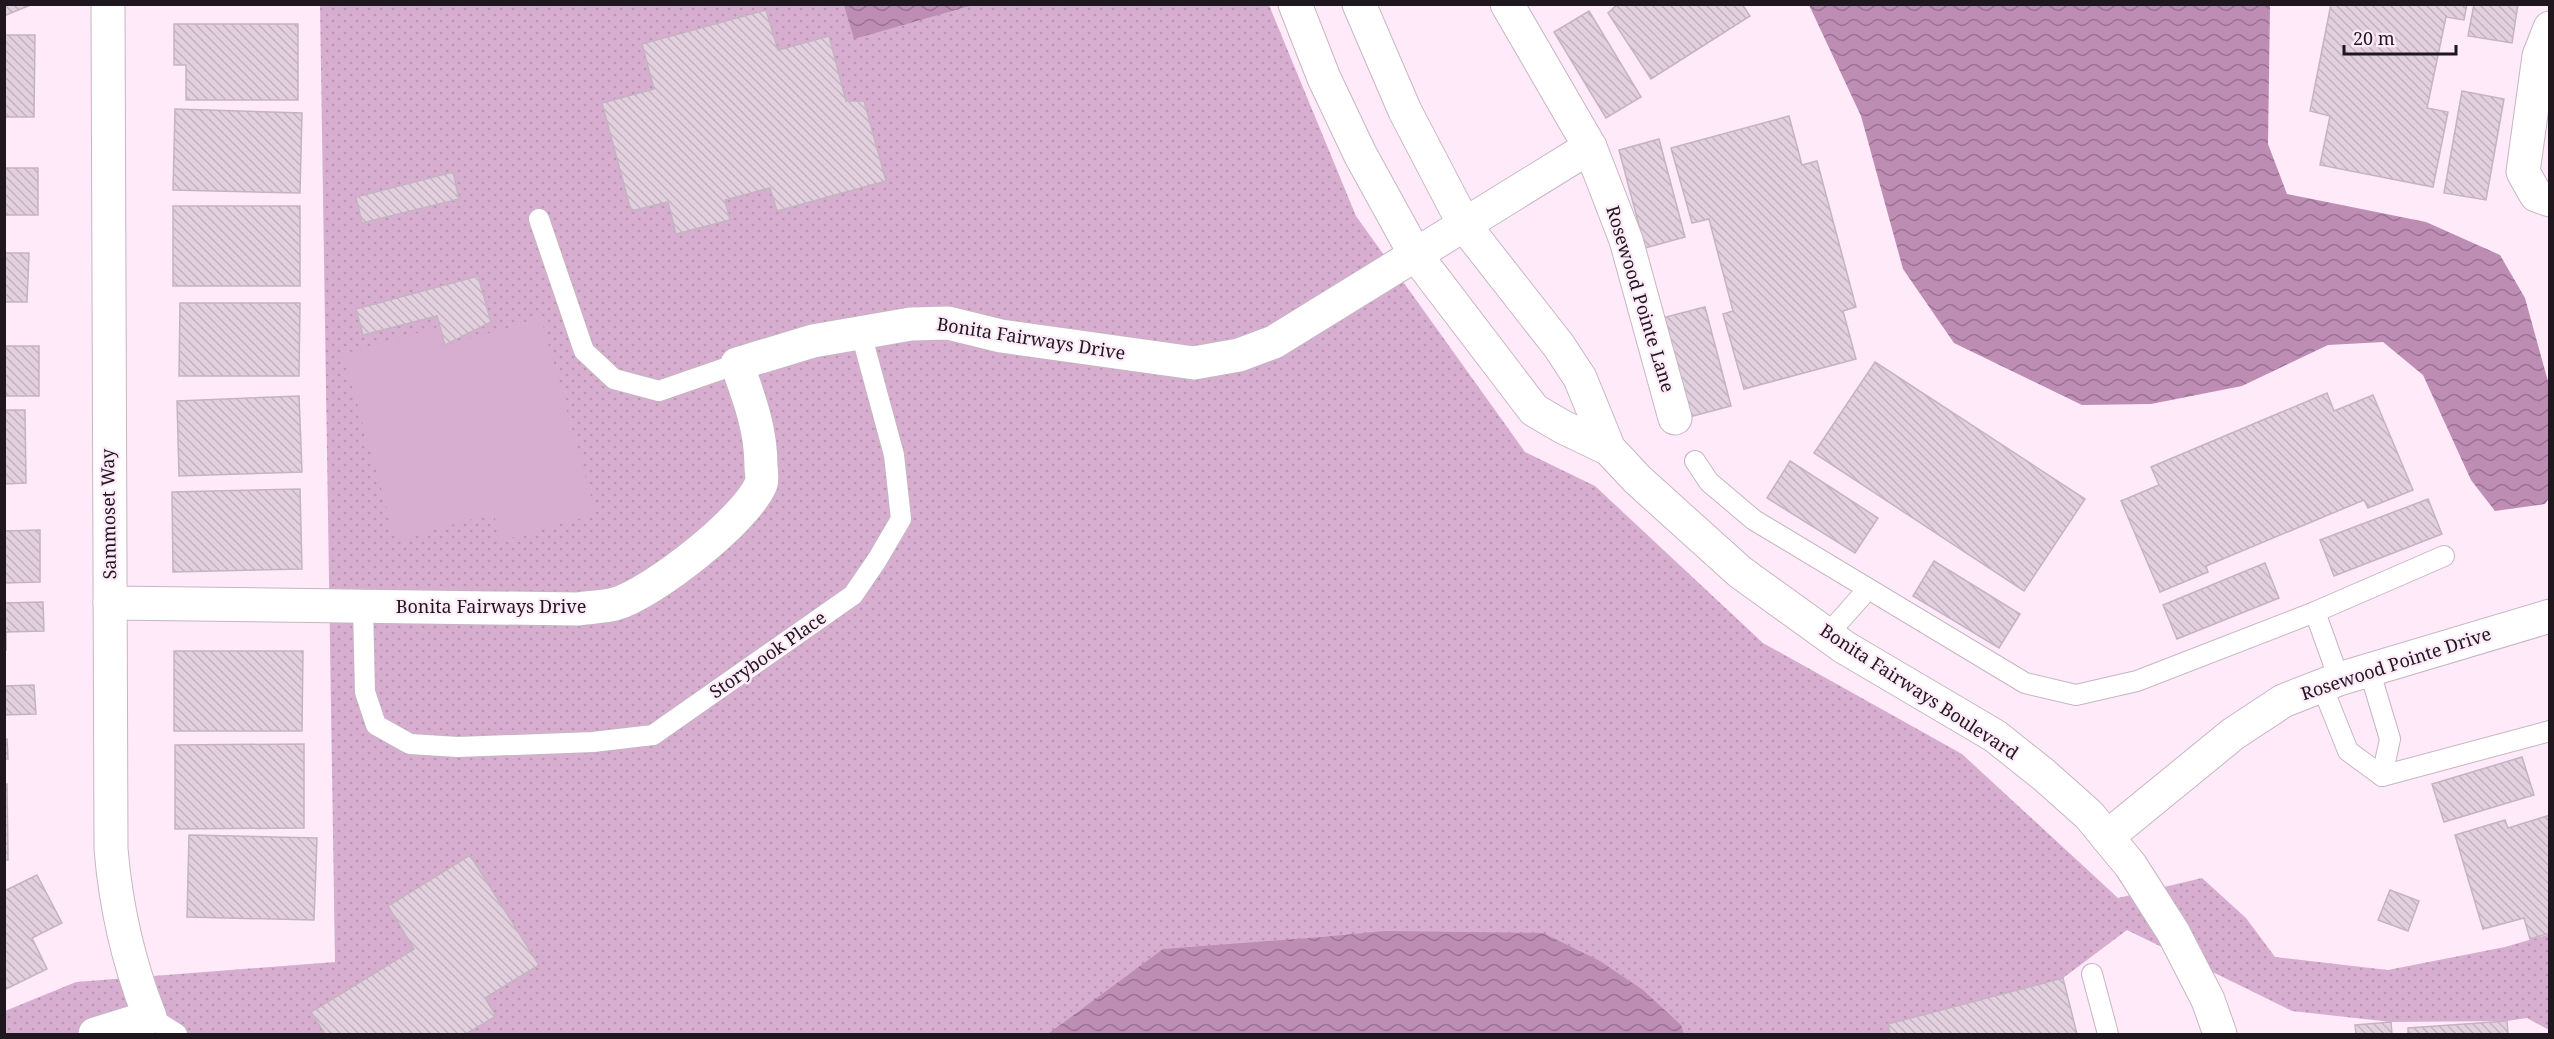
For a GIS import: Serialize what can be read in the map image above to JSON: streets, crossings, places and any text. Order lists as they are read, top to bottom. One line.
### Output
{"streets":{"street":["Rosewood Pointe Lane","Bonita Fairways Drive","Sammoset Way","Rosewood Pointe Drive","Bonita Fairways Boulevard"],"lane":["Storybook Place"]},"crossings":[["Bonita Fairways Drive","Sammoset Way"],["Bonita Fairways Drive","Storybook Place"],["Bonita Fairways Drive","Bonita Fairways Boulevard"],["Rosewood Pointe Drive","Bonita Fairways Boulevard"]],"scale_bar":"20 m"}
